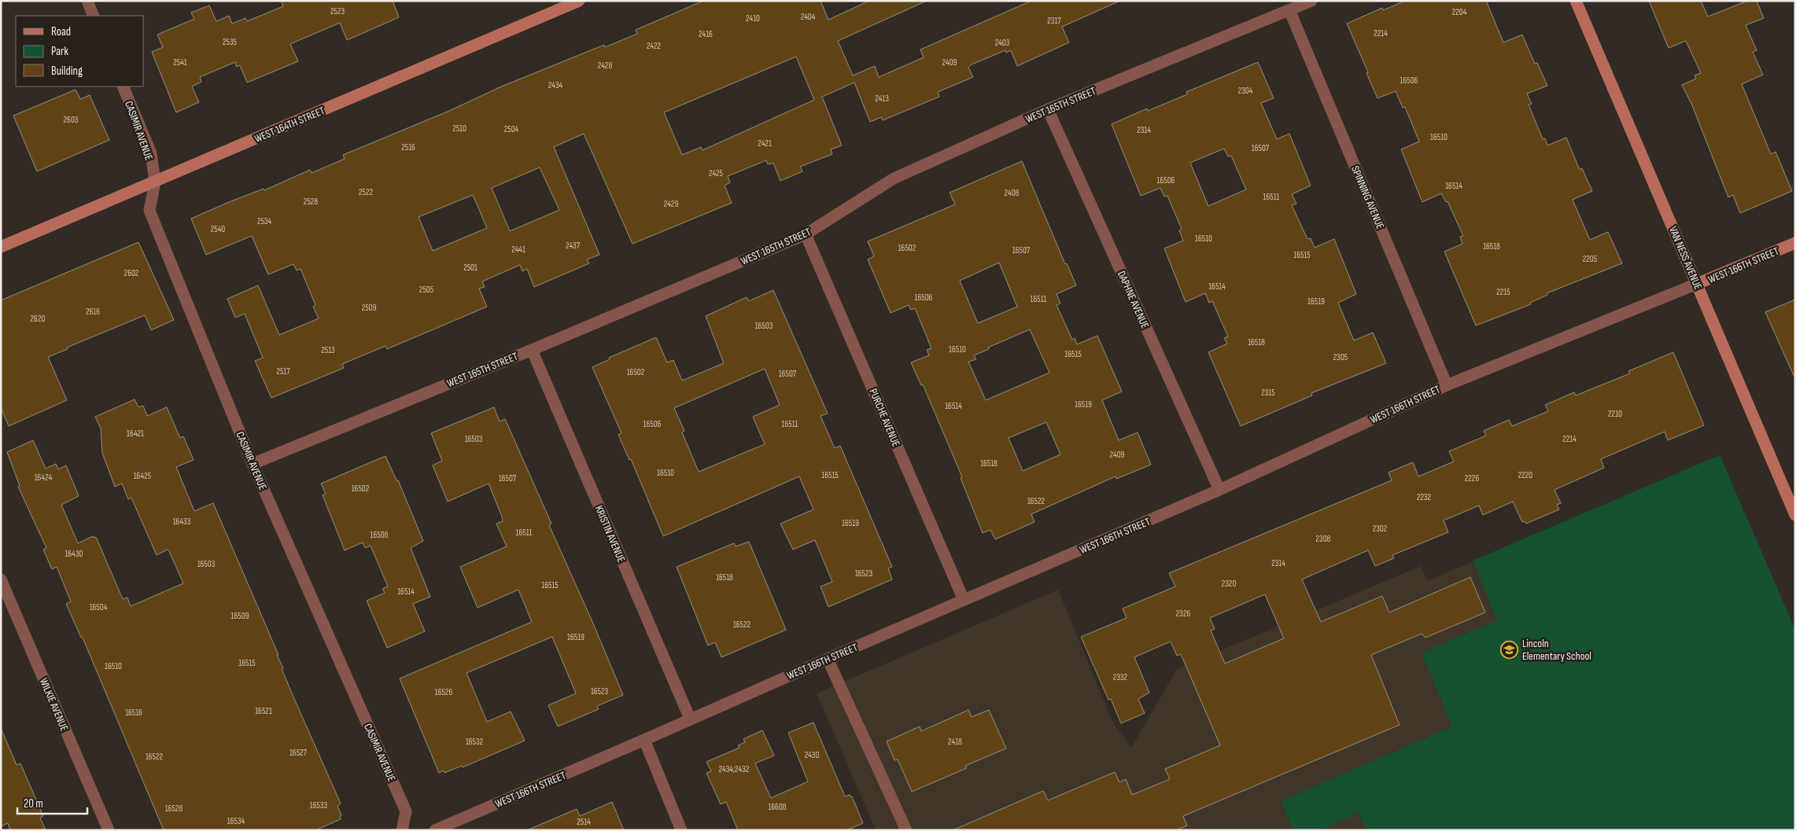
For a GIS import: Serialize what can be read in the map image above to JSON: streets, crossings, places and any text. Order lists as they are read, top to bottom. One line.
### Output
{"streets":{"street":["WEST 165TH STREET","WEST 164TH STREET","CASIMIR AVENUE","SPINNING AVENUE","VAN NESS AVENUE","WEST 166TH STREET","DAPHNE AVENUE","PURCHE AVENUE","KRISTIN AVENUE","WILKIE AVENUE"]},"crossings":[["WEST 165TH STREET","CASIMIR AVENUE"],["WEST 165TH STREET","SPINNING AVENUE"],["WEST 165TH STREET","DAPHNE AVENUE"],["WEST 165TH STREET","PURCHE AVENUE"],["WEST 165TH STREET","KRISTIN AVENUE"],["WEST 164TH STREET","CASIMIR AVENUE"],["SPINNING AVENUE","WEST 166TH STREET"],["VAN NESS AVENUE","WEST 166TH STREET"],["WEST 166TH STREET","DAPHNE AVENUE"],["WEST 166TH STREET","PURCHE AVENUE"],["WEST 166TH STREET","KRISTIN AVENUE"]],"places":{"school or university":["Lincoln Elementary School"]},"house_numbers":["2523","2204","2404","2410","2317","2214","2416","2535","2403","2422","2541","2409","2428","16506","2434","2304","2413","2603","2510","2504","2314","16510","2421","2516","16507","2425","16506","16514","2522","2408","16511","2528","2429","2534","2540","16510","2437","16518","16502","2441","16507","16515","2205","2501","2602","16514","2505","2215","16506","16511","16519","2509","2616","2620","16503","16518","16510","2513","16515","2305","2517","16502","16507","2315","16519","16514","2210","16506","16511","16421","16503","2214","2409","16518","16510","16515","2220","16425","16424","16507","2226","16502","2232","16522","16433","16519","2302","16511","16508","2308","16430","2314","16503","16523","16518","2320","16515","16514","16504","2326","16509","16522","16519","16515","16510","2332","16523","16526","16521","16516","16532","2418","16527","2430","16522","2434;2432","16533","16608","16528","16534","2514"],"legend":["Road","Park","Building"],"scale_bar":"20 m"}
